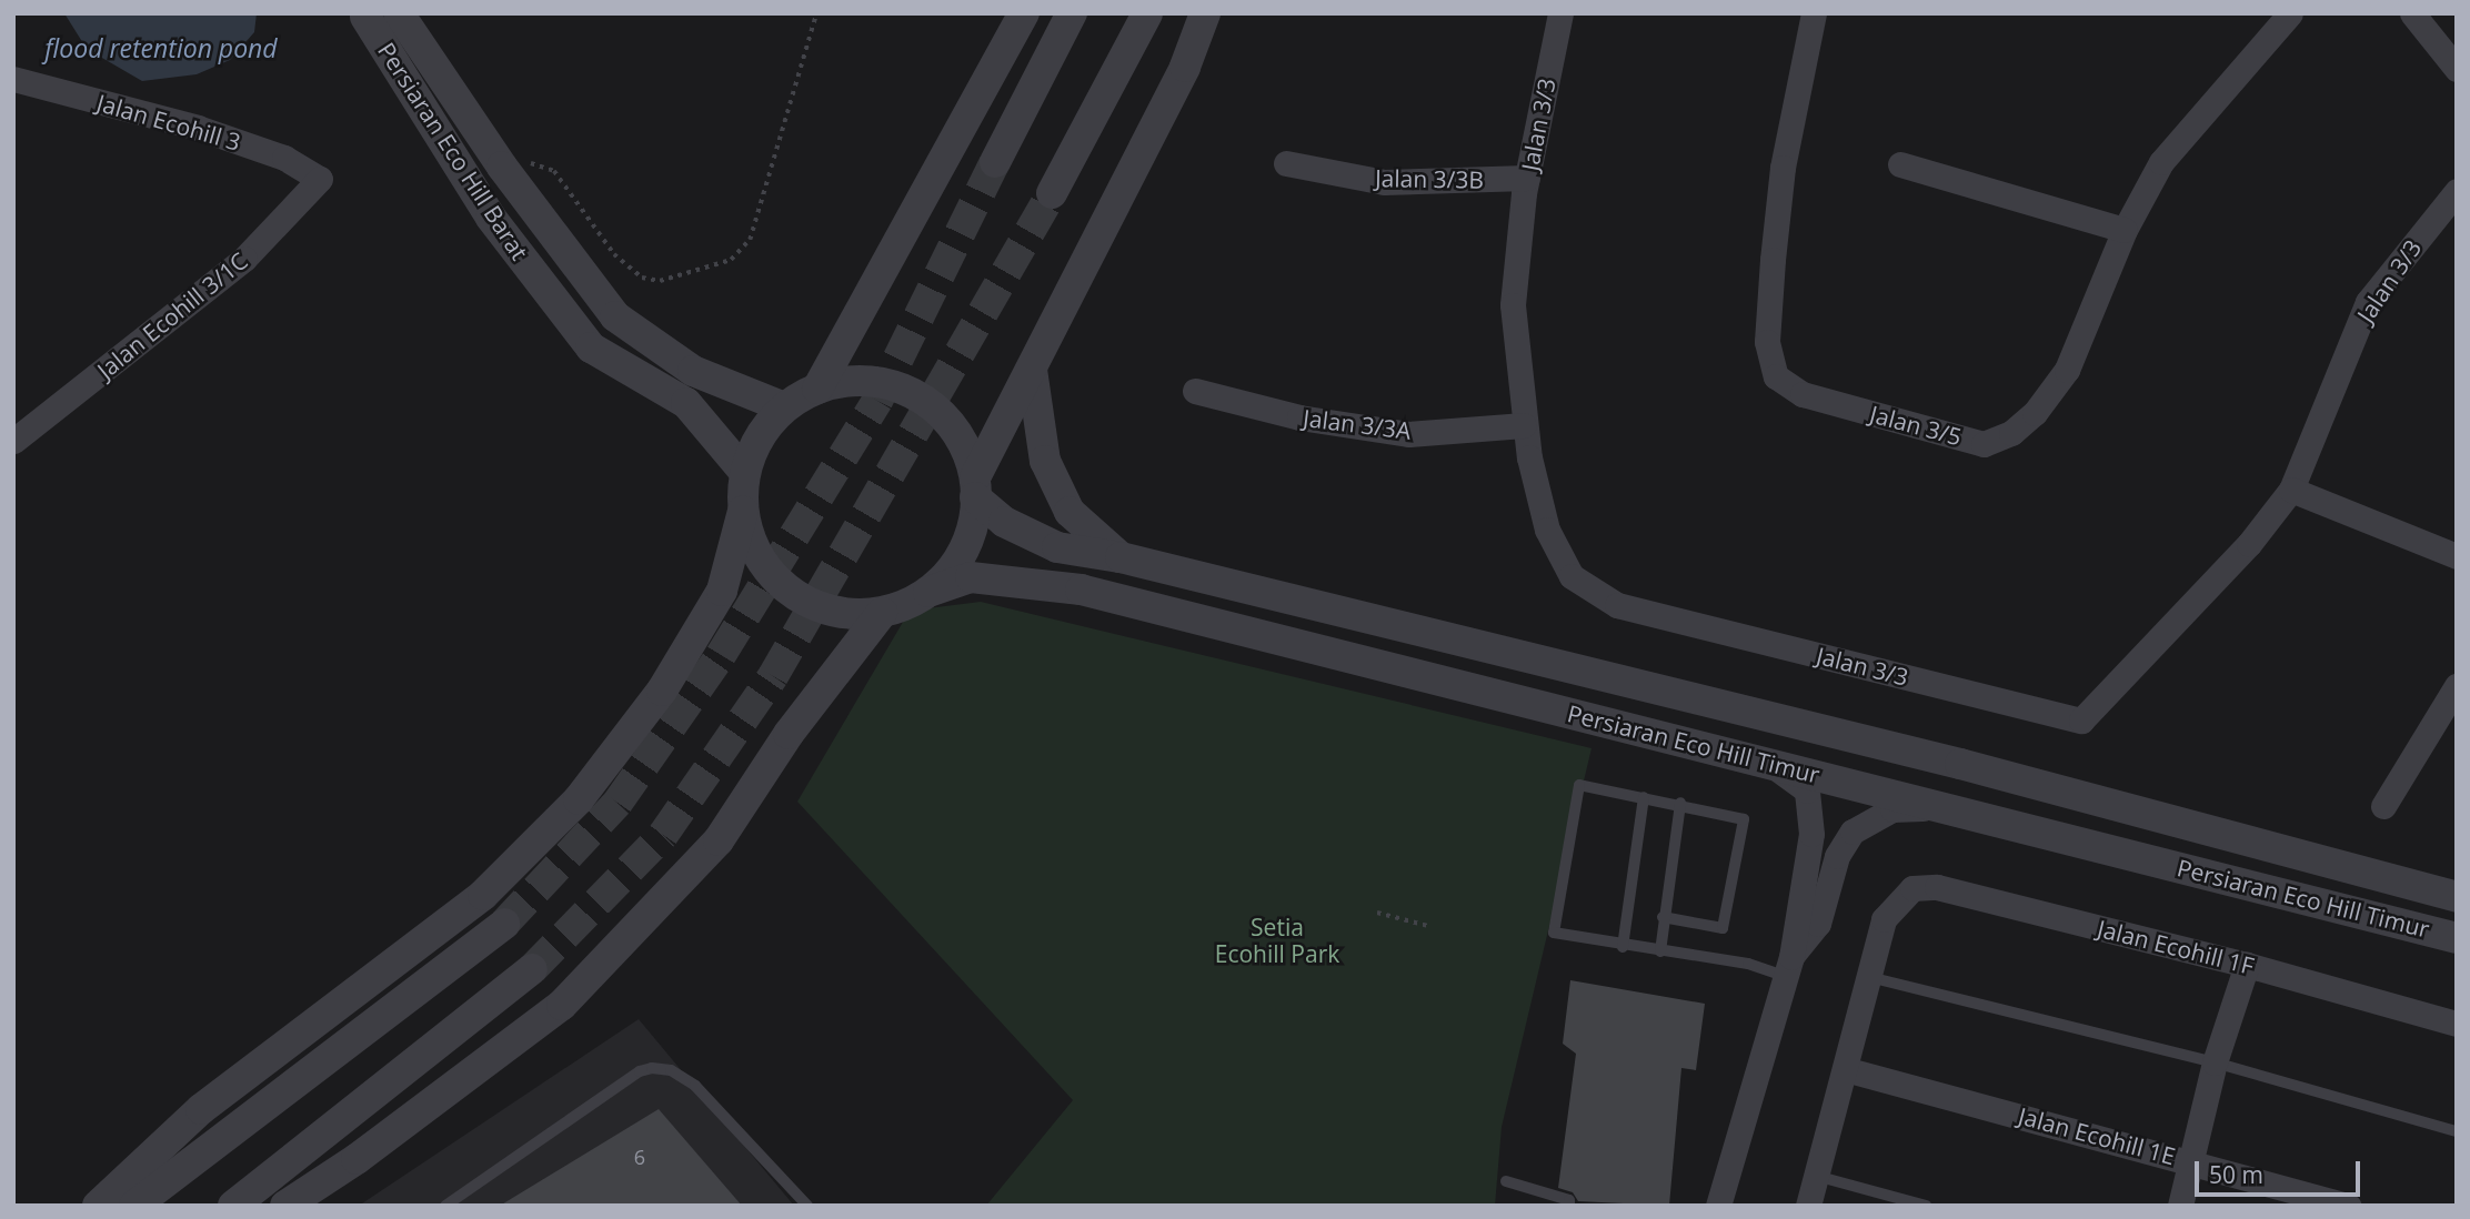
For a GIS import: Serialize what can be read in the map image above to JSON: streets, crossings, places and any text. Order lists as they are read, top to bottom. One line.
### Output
{"streets":{"street":["Jalan Ecohill 3","Jalan 3/3","Persiaran Eco Hill Barat","Jalan 3/3B","Jalan Ecohill 3/1C","Jalan 3/3A","Jalan 3/5","Persiaran Eco Hill Timur","Jalan Ecohill 1F","Jalan Ecohill 1E"]},"crossings":[["Jalan Ecohill 3","Jalan Ecohill 3/1C"],["Jalan 3/3","Jalan 3/3B"],["Jalan 3/3","Jalan 3/3A"],["Persiaran Eco Hill Barat","Persiaran Eco Hill Timur"]],"water":["flood retention pond"],"parks":["Setia Ecohill Park"],"house_numbers":["6"],"scale_bar":"50 m"}
